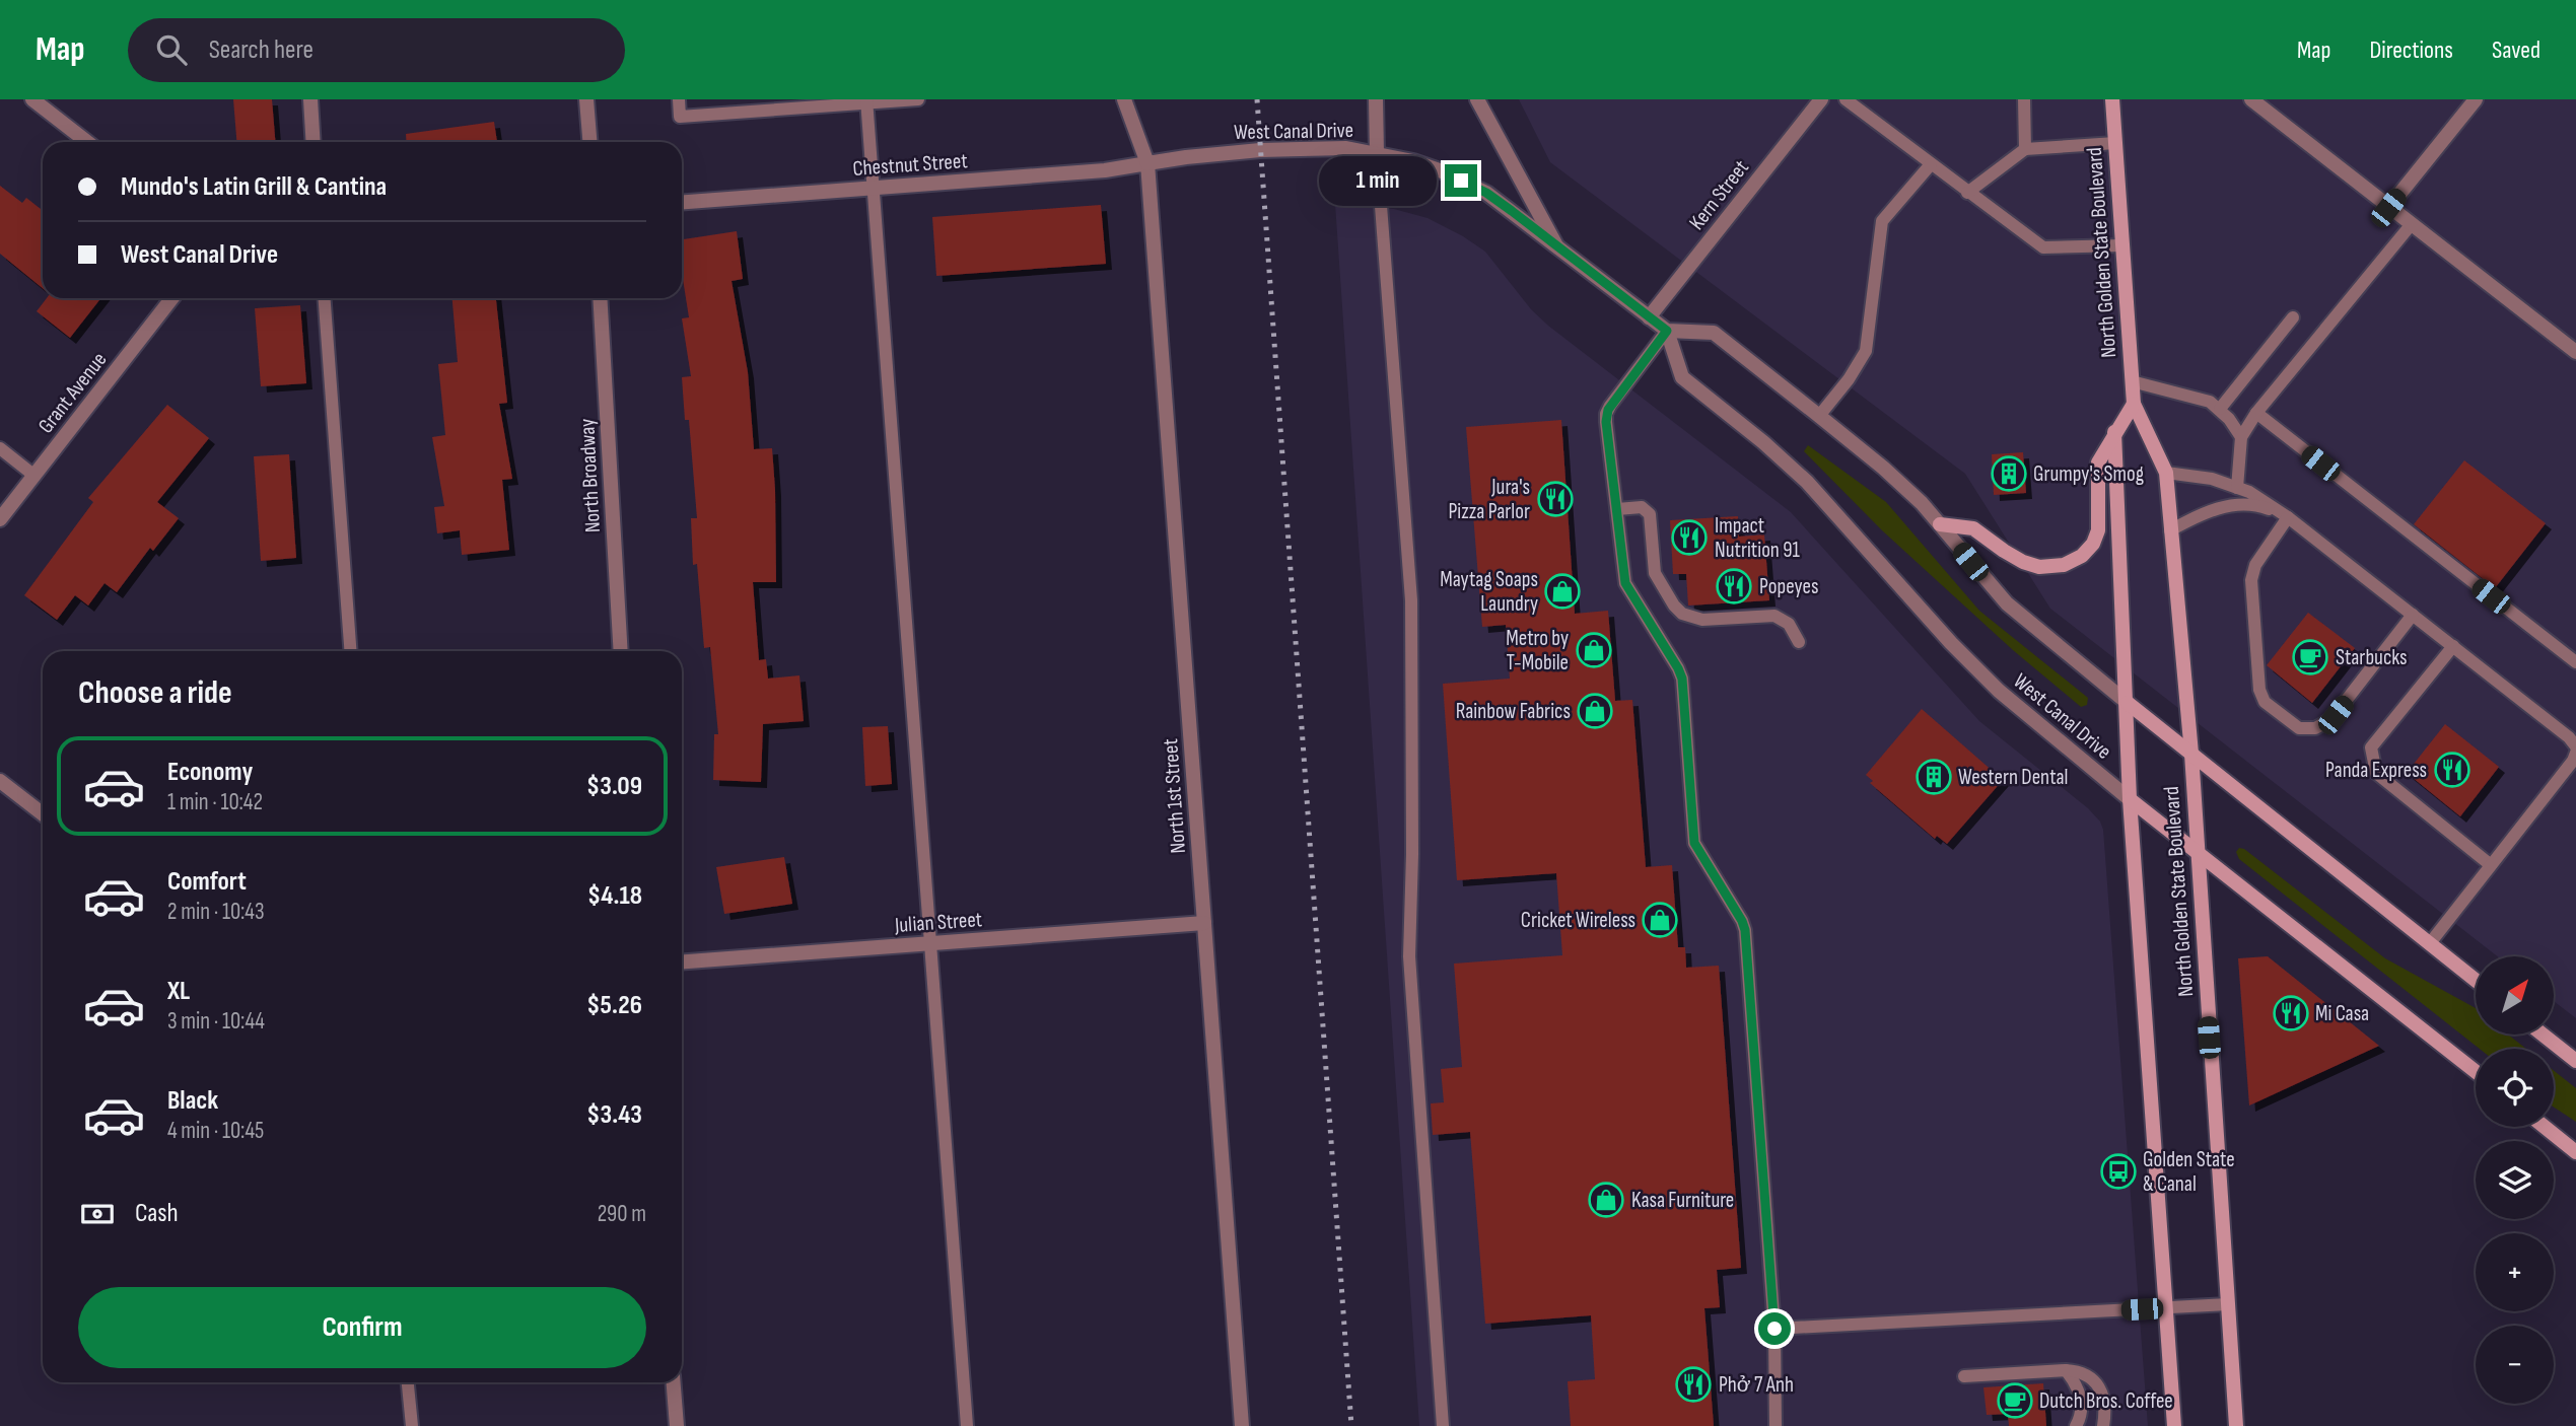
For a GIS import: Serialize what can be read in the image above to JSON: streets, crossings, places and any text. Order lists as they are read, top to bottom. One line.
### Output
{"streets":{"main road":["West Canal Drive","North Golden State Boulevard"],"street":["Chestnut Street","Kern Street","Grant Avenue","North Broadway","North 1st Street","Julian Street"]},"crossings":[["West Canal Drive","Chestnut Street"],["West Canal Drive","Kern Street"],["West Canal Drive","North Golden State Boulevard"],["West Canal Drive","North 1st Street"],["Chestnut Street","North 1st Street"],["North 1st Street","Julian Street"]],"places":{"building":["Grumpy's Smog","Western Dental"],"restaurant":["Jura's Pizza Parlor","Impact Nutrition 91","Popeyes","Panda Express","Mi Casa","Phở 7 Anh"],"shop":["Maytag Soaps Laundry","Metro by T-Mobile","Rainbow Fabrics","Cricket Wireless","Kasa Furniture"],"cafe":["Starbucks","Dutch Bros. Coffee"],"bus stop":["Golden State & Canal"]},"north":"top right","page":{"header":"Map","search":"Search here","nav":["Map","Directions","Saved"],"banner":["Mundo's Latin Grill & Cantina","West Canal Drive"],"bubble":"1 min","heading":"Choose a ride","list":[{"name":"Economy","note":"1 min · 10:42","value":"$3.09"},{"name":"Comfort","note":"2 min · 10:43","value":"$4.18"},{"name":"XL","note":"3 min · 10:44","value":"$5.26"},{"name":"Black","note":"4 min · 10:45","value":"$3.43"}],"map_buttons":["+","−"],"pay":["Cash","290 m"],"buttons":"Confirm"}}
